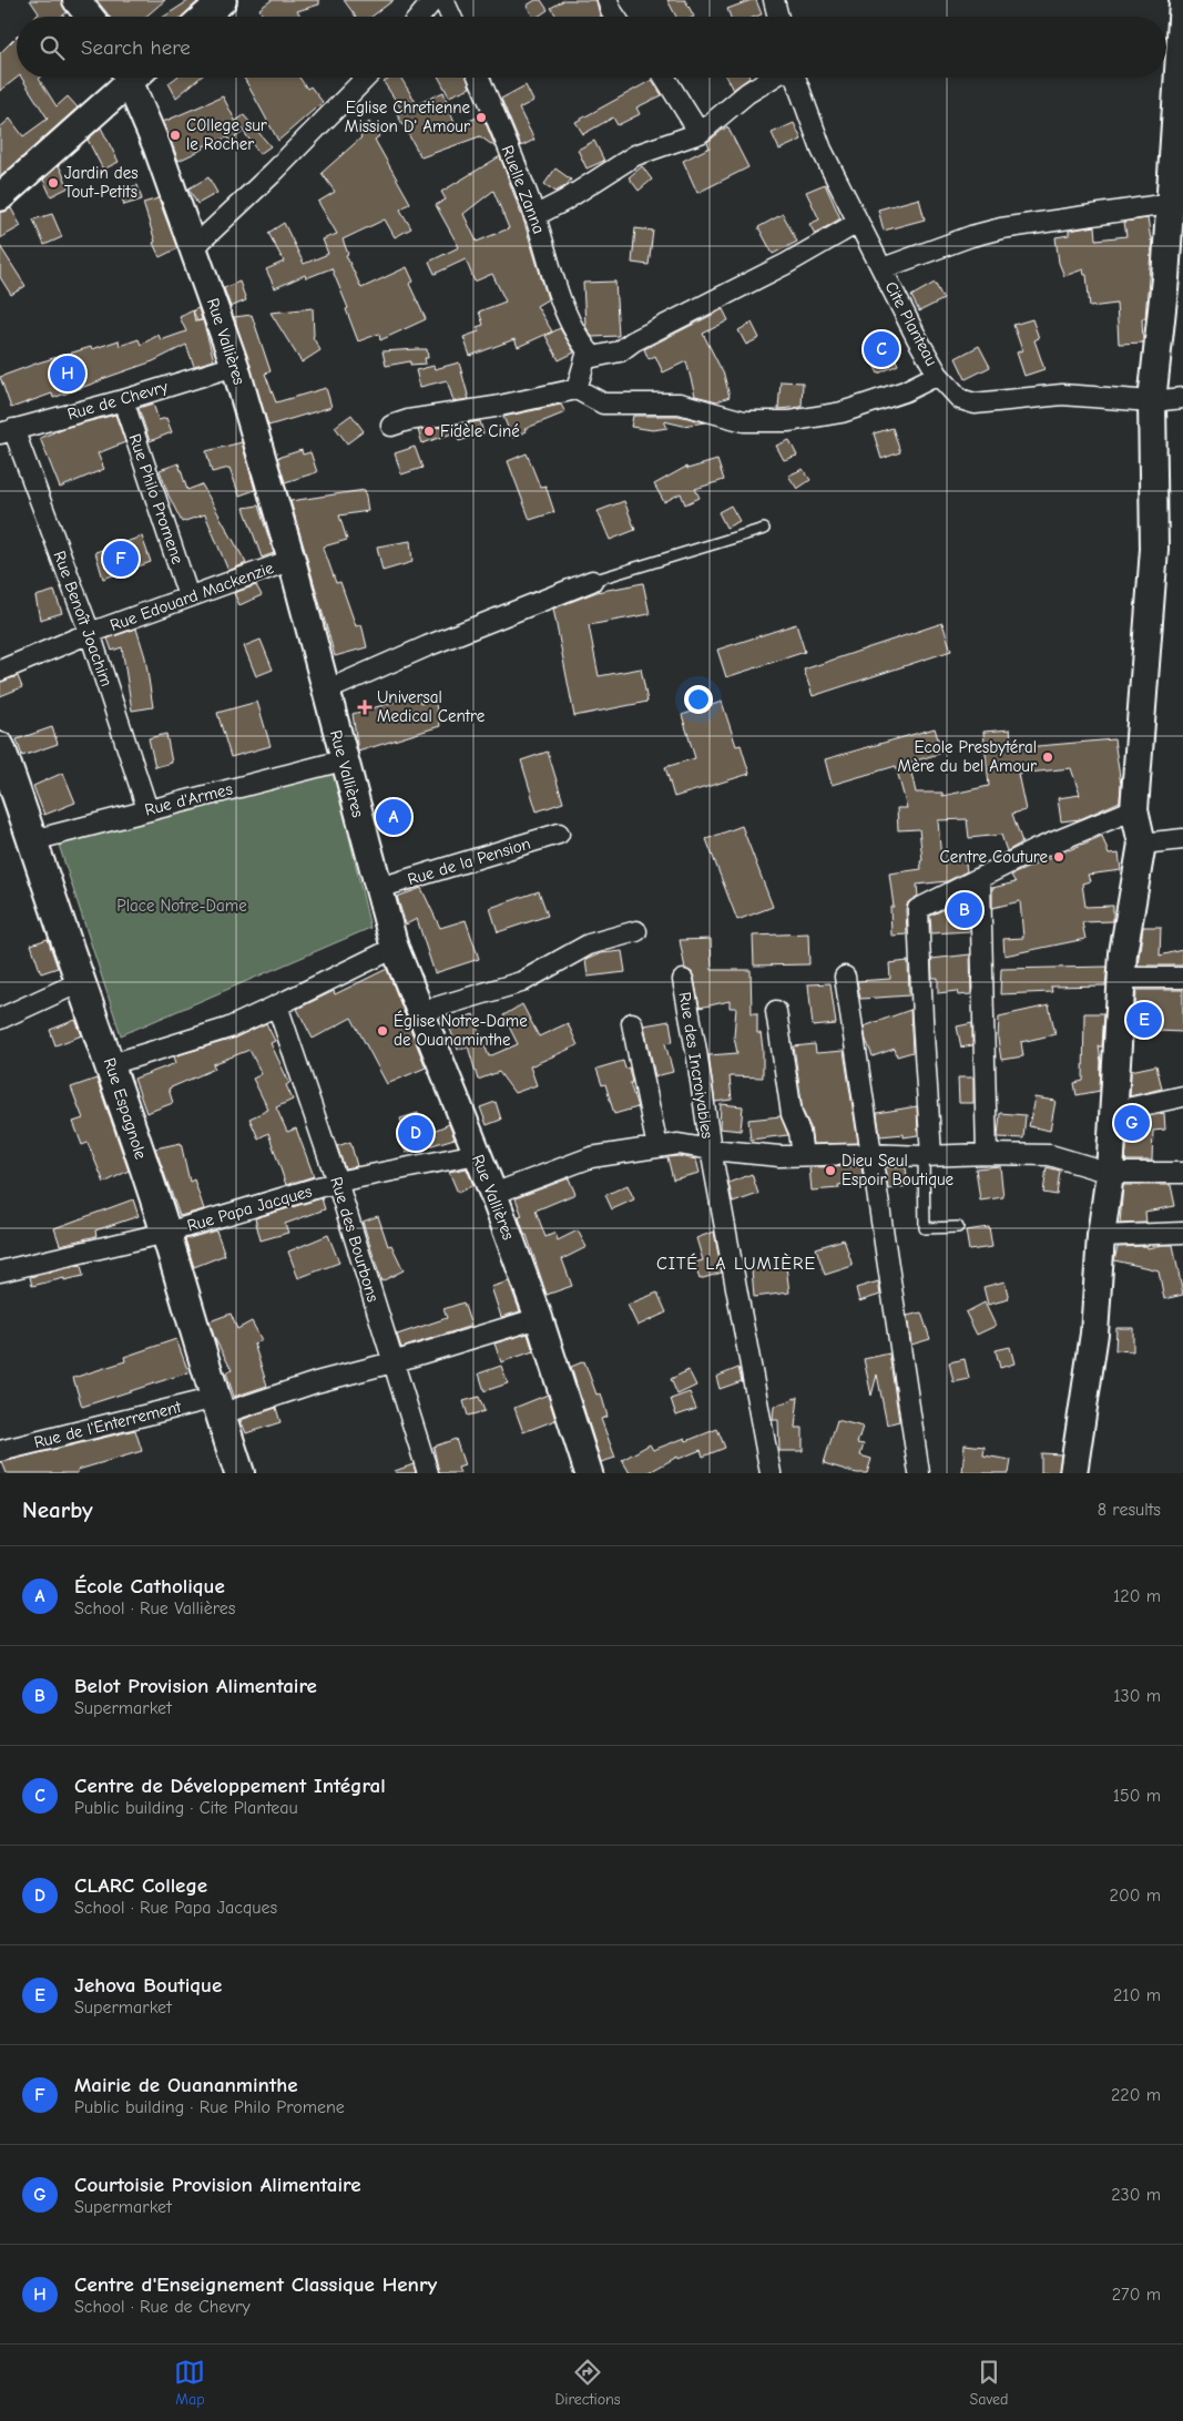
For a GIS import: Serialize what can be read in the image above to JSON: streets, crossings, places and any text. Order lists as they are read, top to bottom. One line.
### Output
{"streets":{"main road":["Rue Espagnole"],"street":["Ruelle Zanna","Cite Planteau","Rue Vallières","Rue de Chevry","Rue Philo Promene","Rue Edouard Mackenzie","Rue Benoît Joachim","Rue d'Armes","Rue de la Pension","Rue des Incroiyables","Rue Papa Jacques","Rue des Bourbons","Rue de l'Enterrement"]},"crossings":[["Rue Vallières","Rue de Chevry"],["Rue Vallières","Rue Edouard Mackenzie"],["Rue Vallières","Rue d'Armes"],["Rue Vallières","Rue de la Pension"],["Rue Vallières","Rue Papa Jacques"],["Rue Vallières","Rue de l'Enterrement"],["Rue de Chevry","Rue Philo Promene"],["Rue de Chevry","Rue Benoît Joachim"],["Rue Philo Promene","Rue Edouard Mackenzie"],["Rue Edouard Mackenzie","Rue Benoît Joachim"],["Rue Benoît Joachim","Rue d'Armes"],["Rue d'Armes","Rue Espagnole"],["Rue Espagnole","Rue Papa Jacques"],["Rue Espagnole","Rue de l'Enterrement"],["Rue Papa Jacques","Rue des Bourbons"],["Rue des Bourbons","Rue de l'Enterrement"]],"districts":["CITÉ LA LUMIÈRE"],"parks":["Place Notre-Dame"],"places":{"other":["Eglise Chretienne Mission D' Amour","C0llege sur le Rocher","Jardin des Tout-Petits","Fidèle Ciné","Ecole Presbytéral Mère du bel Amour","Centre Couture","Église Notre-Dame de Ouanaminthe","Dieu Seul Espoir Boutique"],"health":["Universal Medical Centre"]},"page":{"search":"Search here","pins":["C","H","F","A","B","E","G","D"],"heading":["Nearby","8 results"],"list":[{"mark":"A","name":"École Catholique","note":"School · Rue Vallières","value":"120 m"},{"mark":"B","name":"Belot Provision Alimentaire","note":"Supermarket","value":"130 m"},{"mark":"C","name":"Centre de Développement Intégral","note":"Public building · Cite Planteau","value":"150 m"},{"mark":"D","name":"CLARC College","note":"School · Rue Papa Jacques","value":"200 m"},{"mark":"E","name":"Jehova Boutique","note":"Supermarket","value":"210 m"},{"mark":"F","name":"Mairie de Ouananminthe","note":"Public building · Rue Philo Promene","value":"220 m"},{"mark":"G","name":"Courtoisie Provision Alimentaire","note":"Supermarket","value":"230 m"},{"mark":"H","name":"Centre d'Enseignement Classique Henry","note":"School · Rue de Chevry","value":"270 m"}],"nav":["Map","Directions","Saved"]}}
